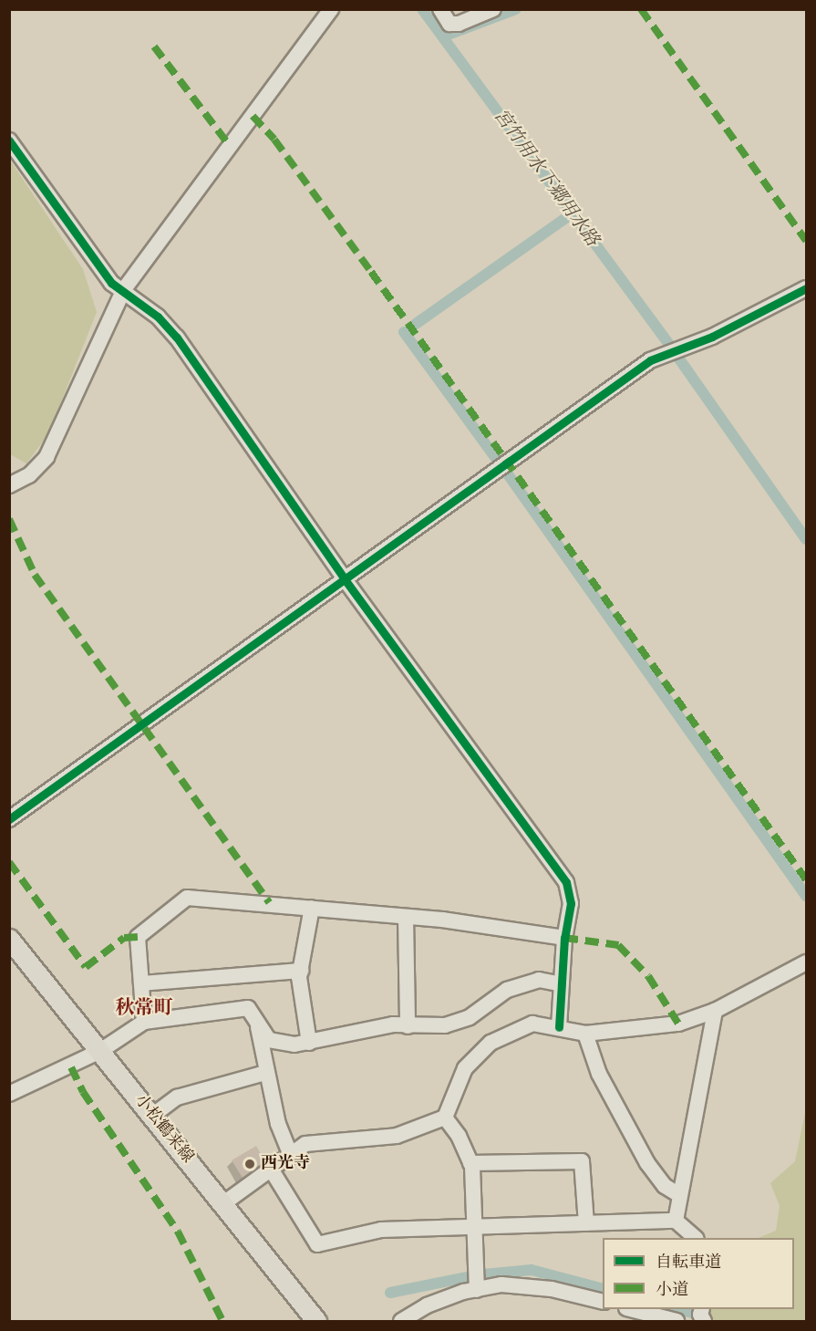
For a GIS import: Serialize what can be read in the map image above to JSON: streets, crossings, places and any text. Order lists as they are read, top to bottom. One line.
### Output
{"streets":{"main road":["小松鶴来線"]},"districts":["秋常町"],"water":["宮竹用水下郷用水路"],"places":["西光寺"],"legend":["自転車道","小道"]}
